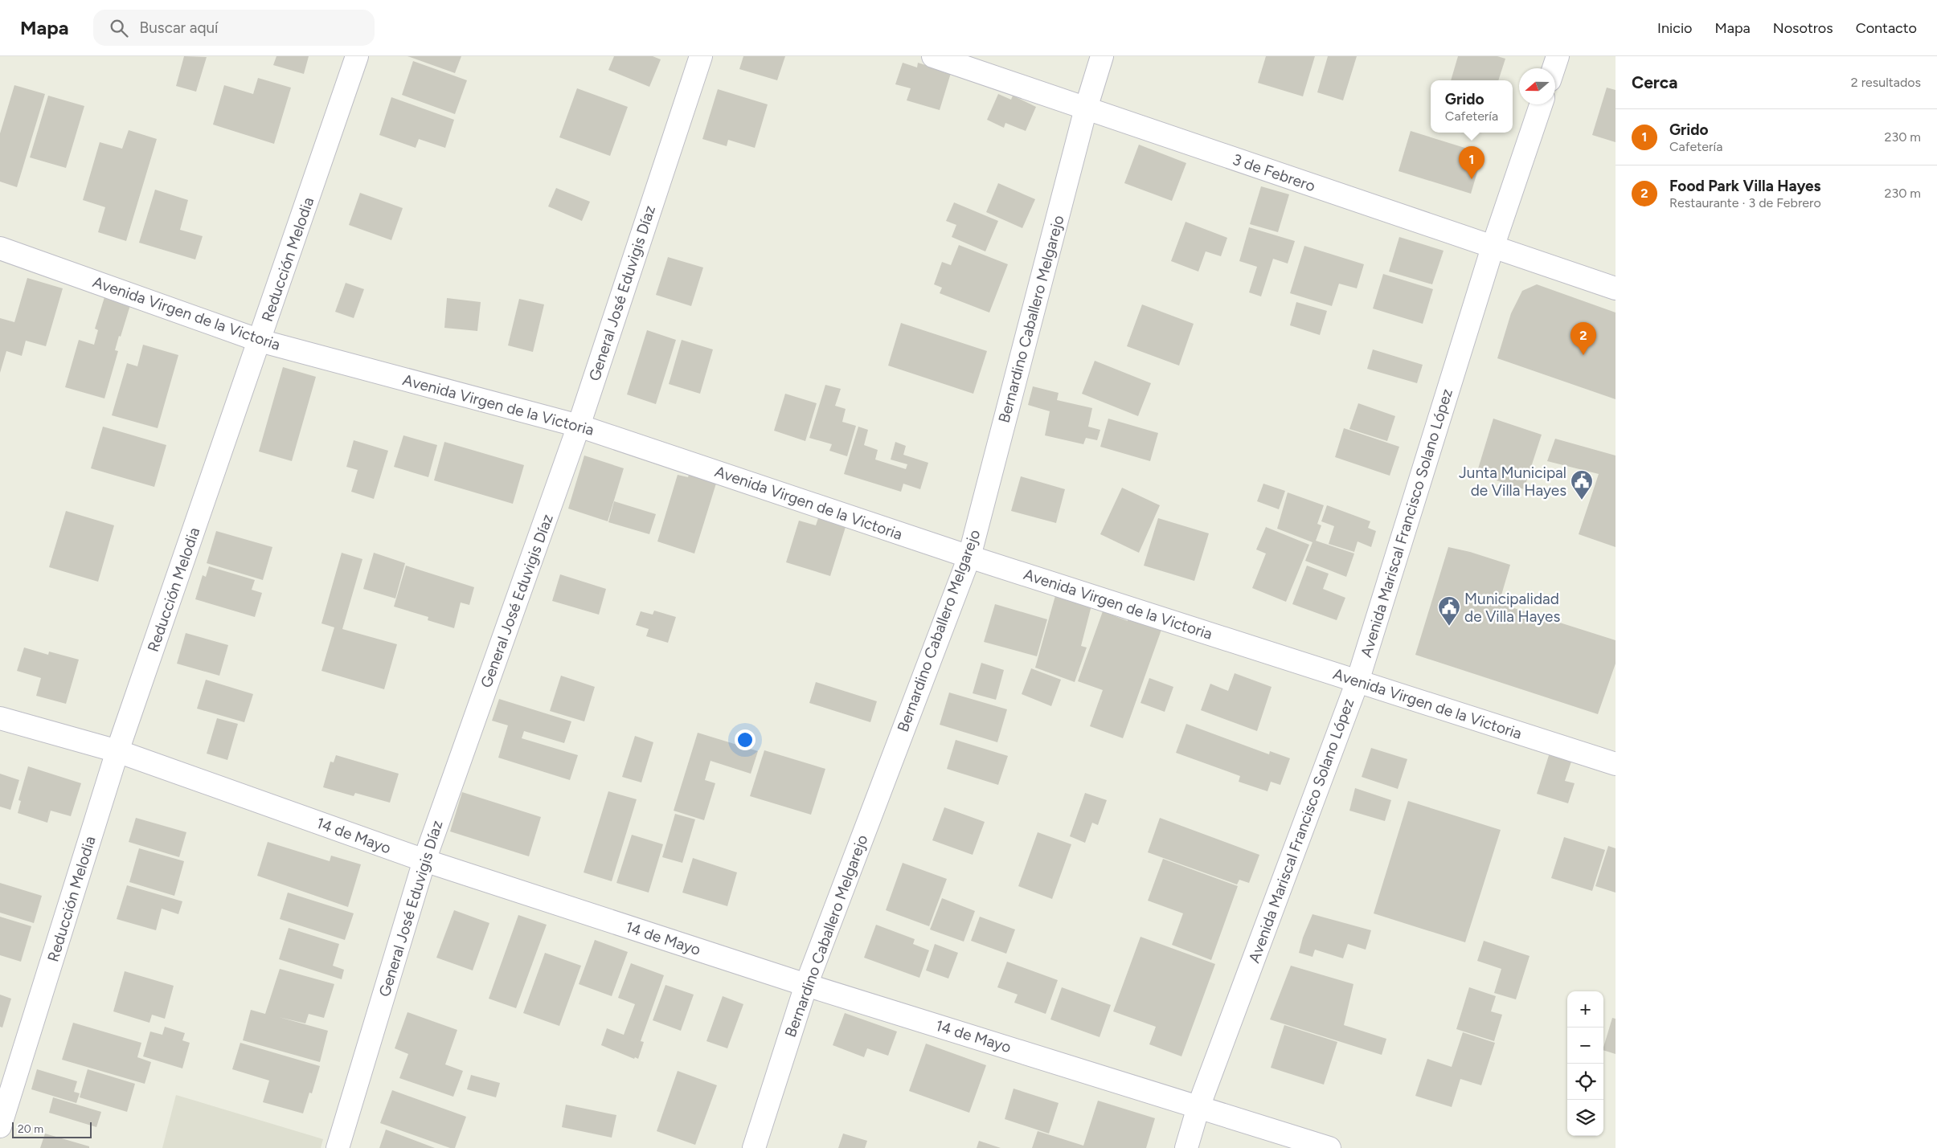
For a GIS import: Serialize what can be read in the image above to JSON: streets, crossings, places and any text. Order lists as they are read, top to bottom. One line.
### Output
{"streets":{"street":["3 de Febrero","Reducción Melodia","General José Eduvigis Díaz","Avenida Virgen de la Victoria","Bernardino Caballero Melgarejo","Avenida Mariscal Francisco Solano López","14 de Mayo"]},"crossings":[["3 de Febrero","Bernardino Caballero Melgarejo"],["3 de Febrero","Avenida Mariscal Francisco Solano López"],["Reducción Melodia","Avenida Virgen de la Victoria"],["Reducción Melodia","14 de Mayo"],["General José Eduvigis Díaz","Avenida Virgen de la Victoria"],["General José Eduvigis Díaz","14 de Mayo"],["Avenida Virgen de la Victoria","Bernardino Caballero Melgarejo"],["Avenida Virgen de la Victoria","Avenida Mariscal Francisco Solano López"],["Bernardino Caballero Melgarejo","14 de Mayo"],["Avenida Mariscal Francisco Solano López","14 de Mayo"]],"places":{"public building":["Junta Municipal de Villa Hayes","Municipalidad de Villa Hayes"]},"scale_bar":"20 m","north":"left","page":{"header":"Mapa","search":"Buscar aquí","nav":["Inicio","Mapa","Nosotros","Contacto"],"heading":["Cerca","2 resultados"],"popup":["Grido","Cafetería"],"list":[{"mark":"1","name":"Grido","note":"Cafetería","value":"230 m"},{"mark":"2","name":"Food Park Villa Hayes","note":"Restaurante · 3 de Febrero","value":"230 m"}],"pins":["1","2"],"map_buttons":["+","−"],"scale":"20 m"}}
